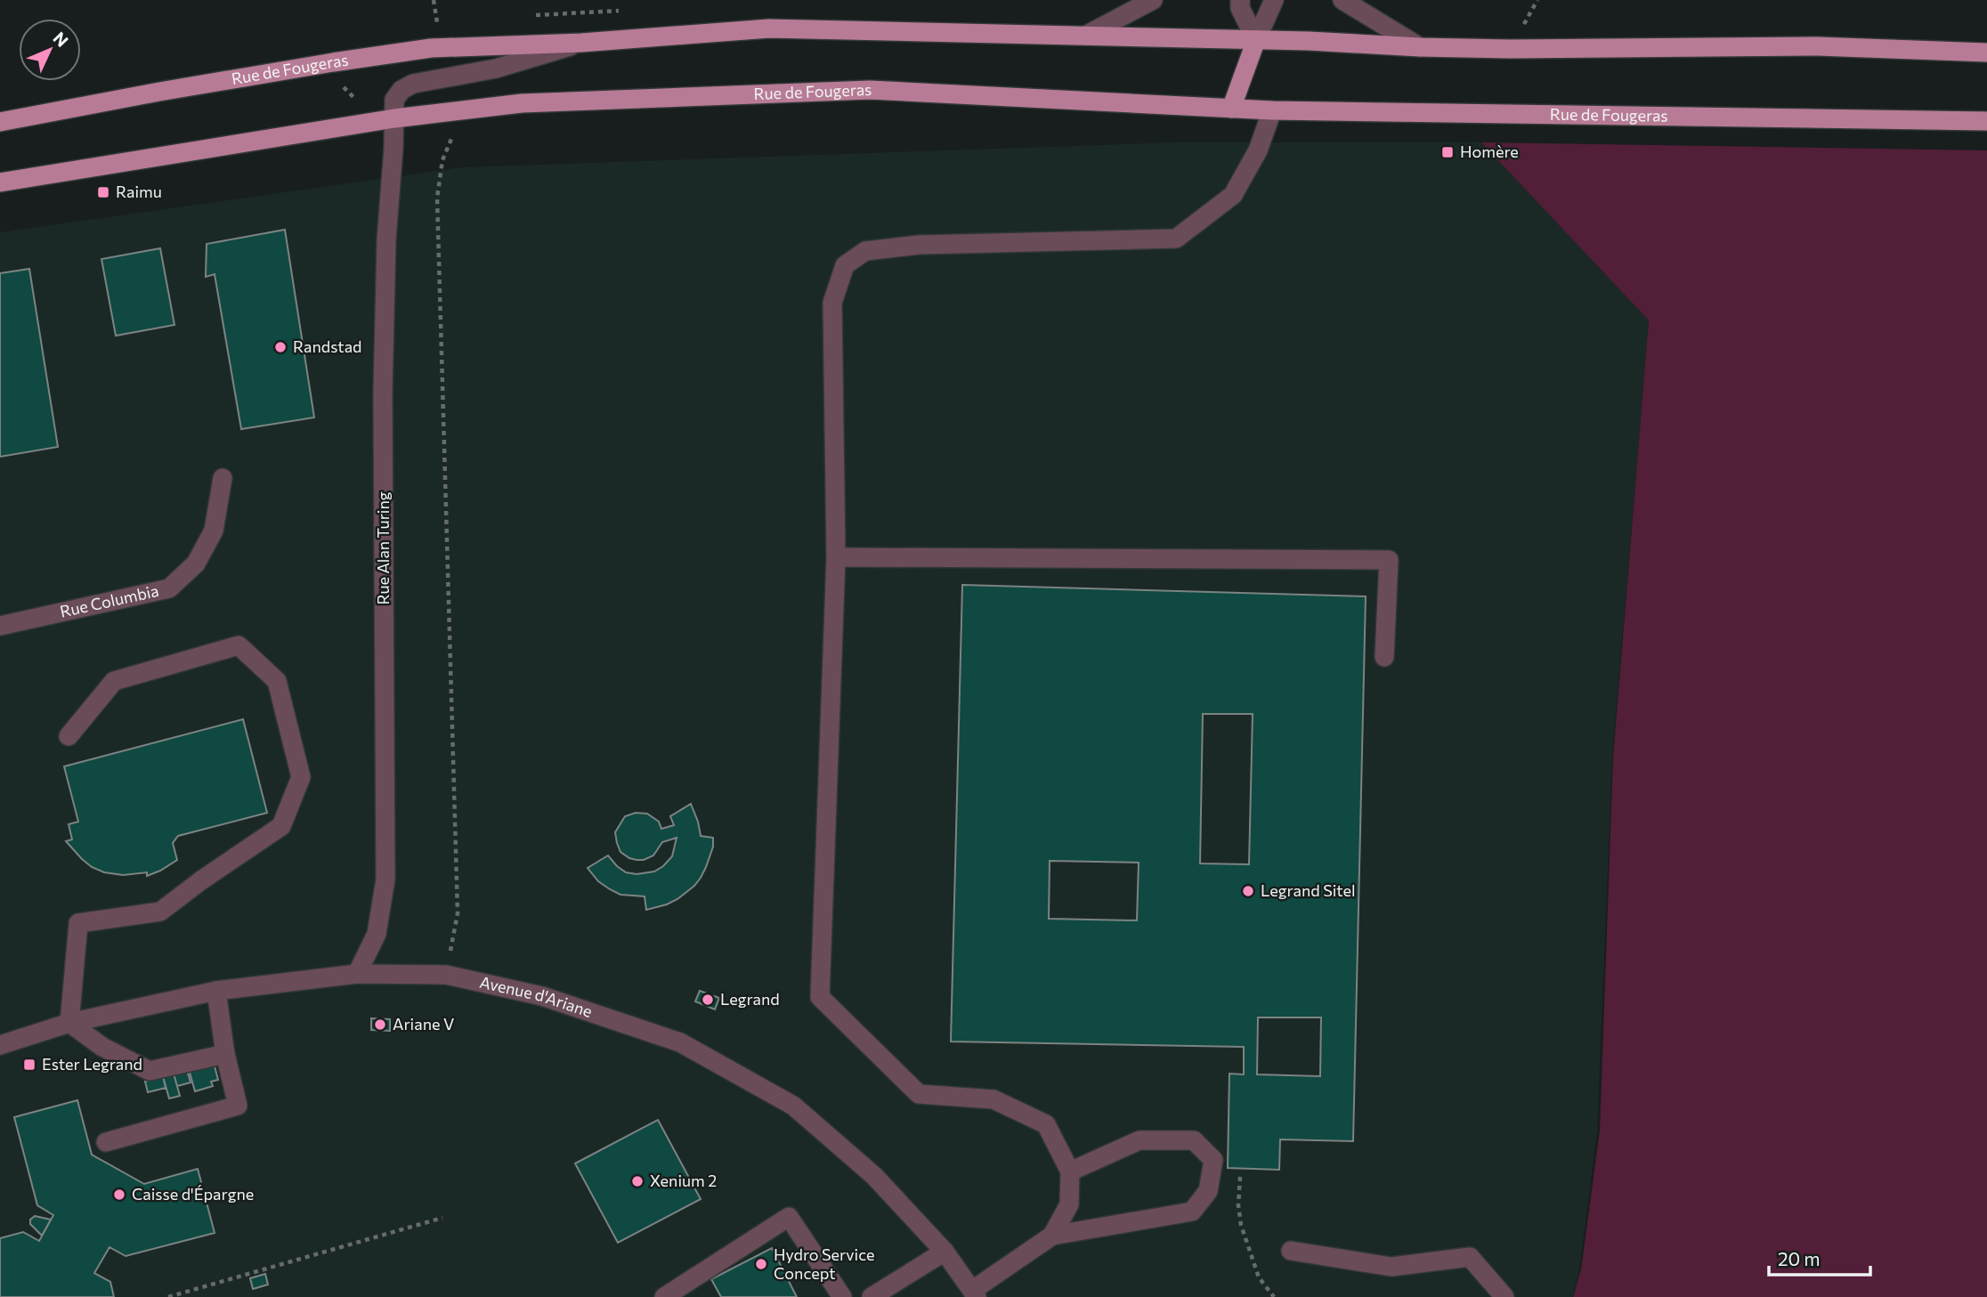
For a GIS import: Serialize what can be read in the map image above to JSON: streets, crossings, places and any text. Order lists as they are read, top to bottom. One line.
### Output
{"streets":{"main road":["Rue de Fougeras"],"street":["Rue Alan Turing","Rue Columbia","Avenue d'Ariane"]},"crossings":[["Rue de Fougeras","Rue Alan Turing"],["Rue Alan Turing","Avenue d'Ariane"]],"places":{"transit":["Homère","Raimu","Ester Legrand"],"other":["Randstad","Legrand Sitel","Legrand","Ariane V","Xenium 2","Caisse d'Épargne","Hydro Service Concept"]},"scale_bar":"20 m","north":"top right"}
